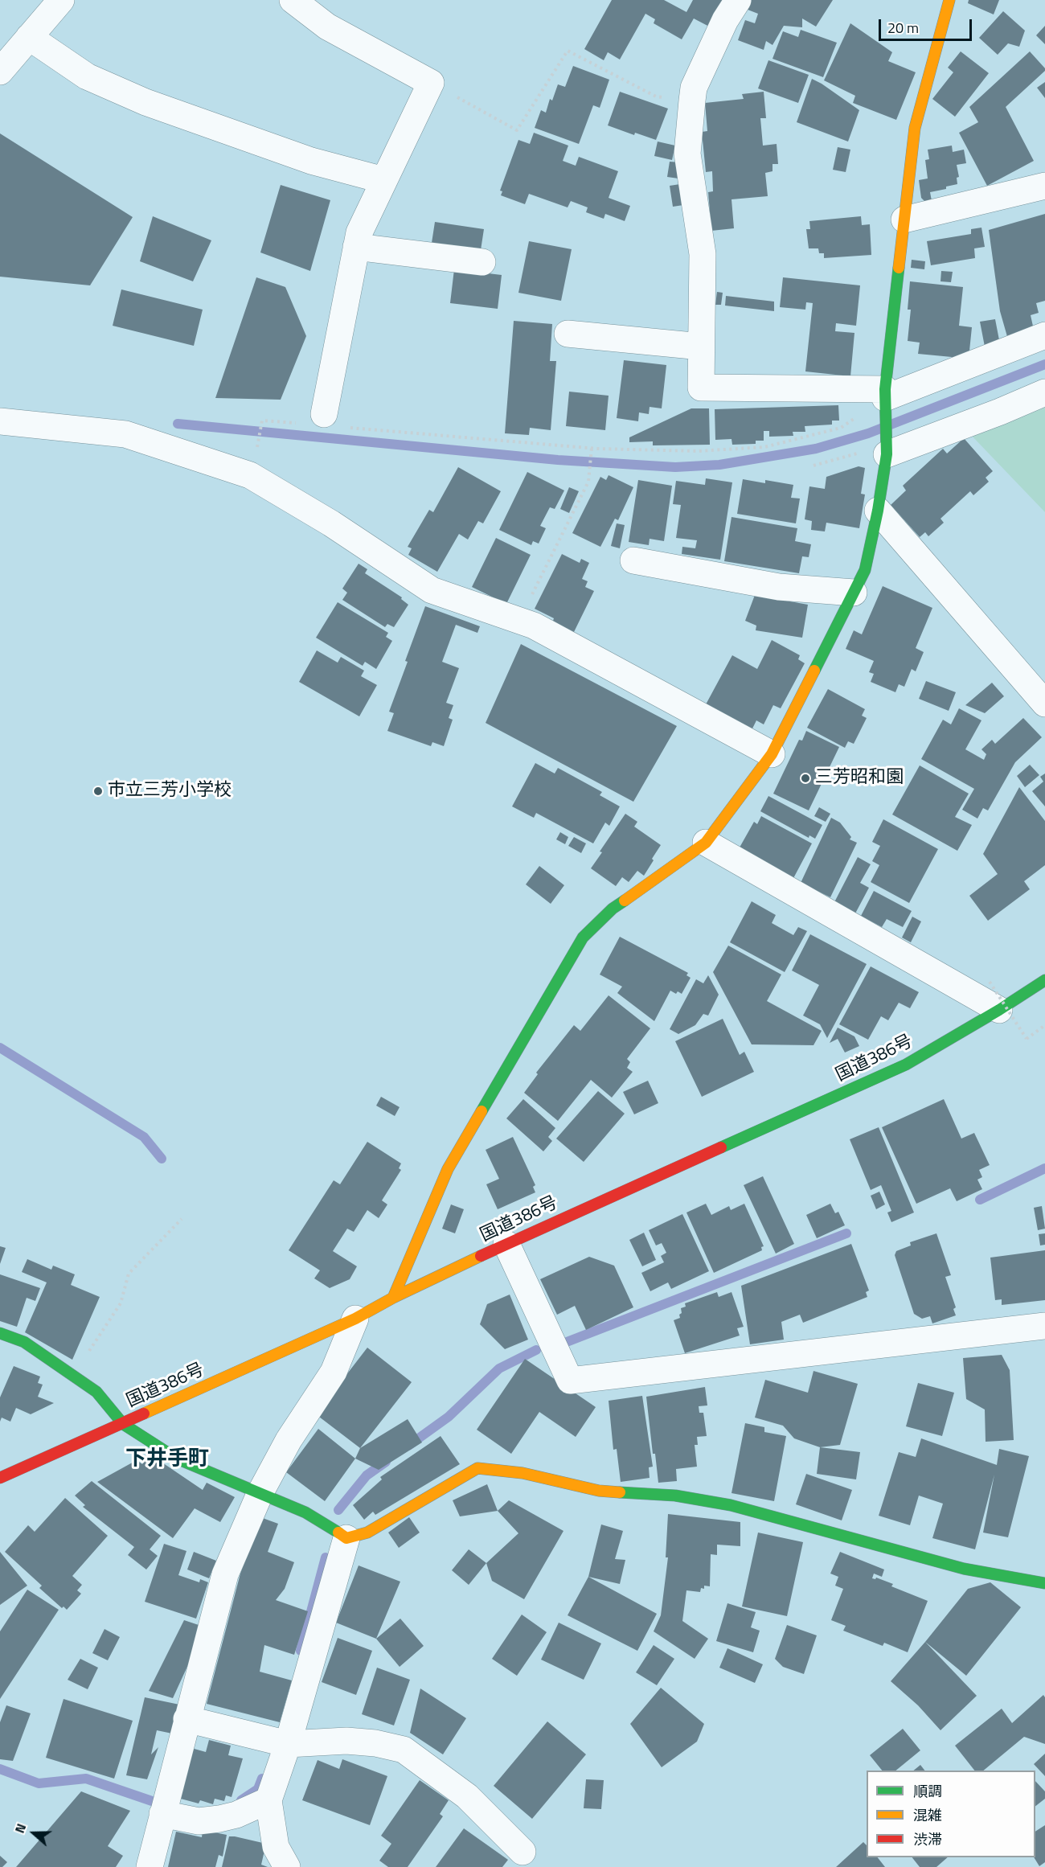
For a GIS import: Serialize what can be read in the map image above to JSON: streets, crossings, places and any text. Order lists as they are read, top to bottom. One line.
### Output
{"streets":{"main road":["国道386号"]},"districts":["下井手町"],"places":["三芳昭和園","市立三芳小学校"],"legend":["順調","混雑","渋滞"],"scale_bar":"20 m","north":"left"}
